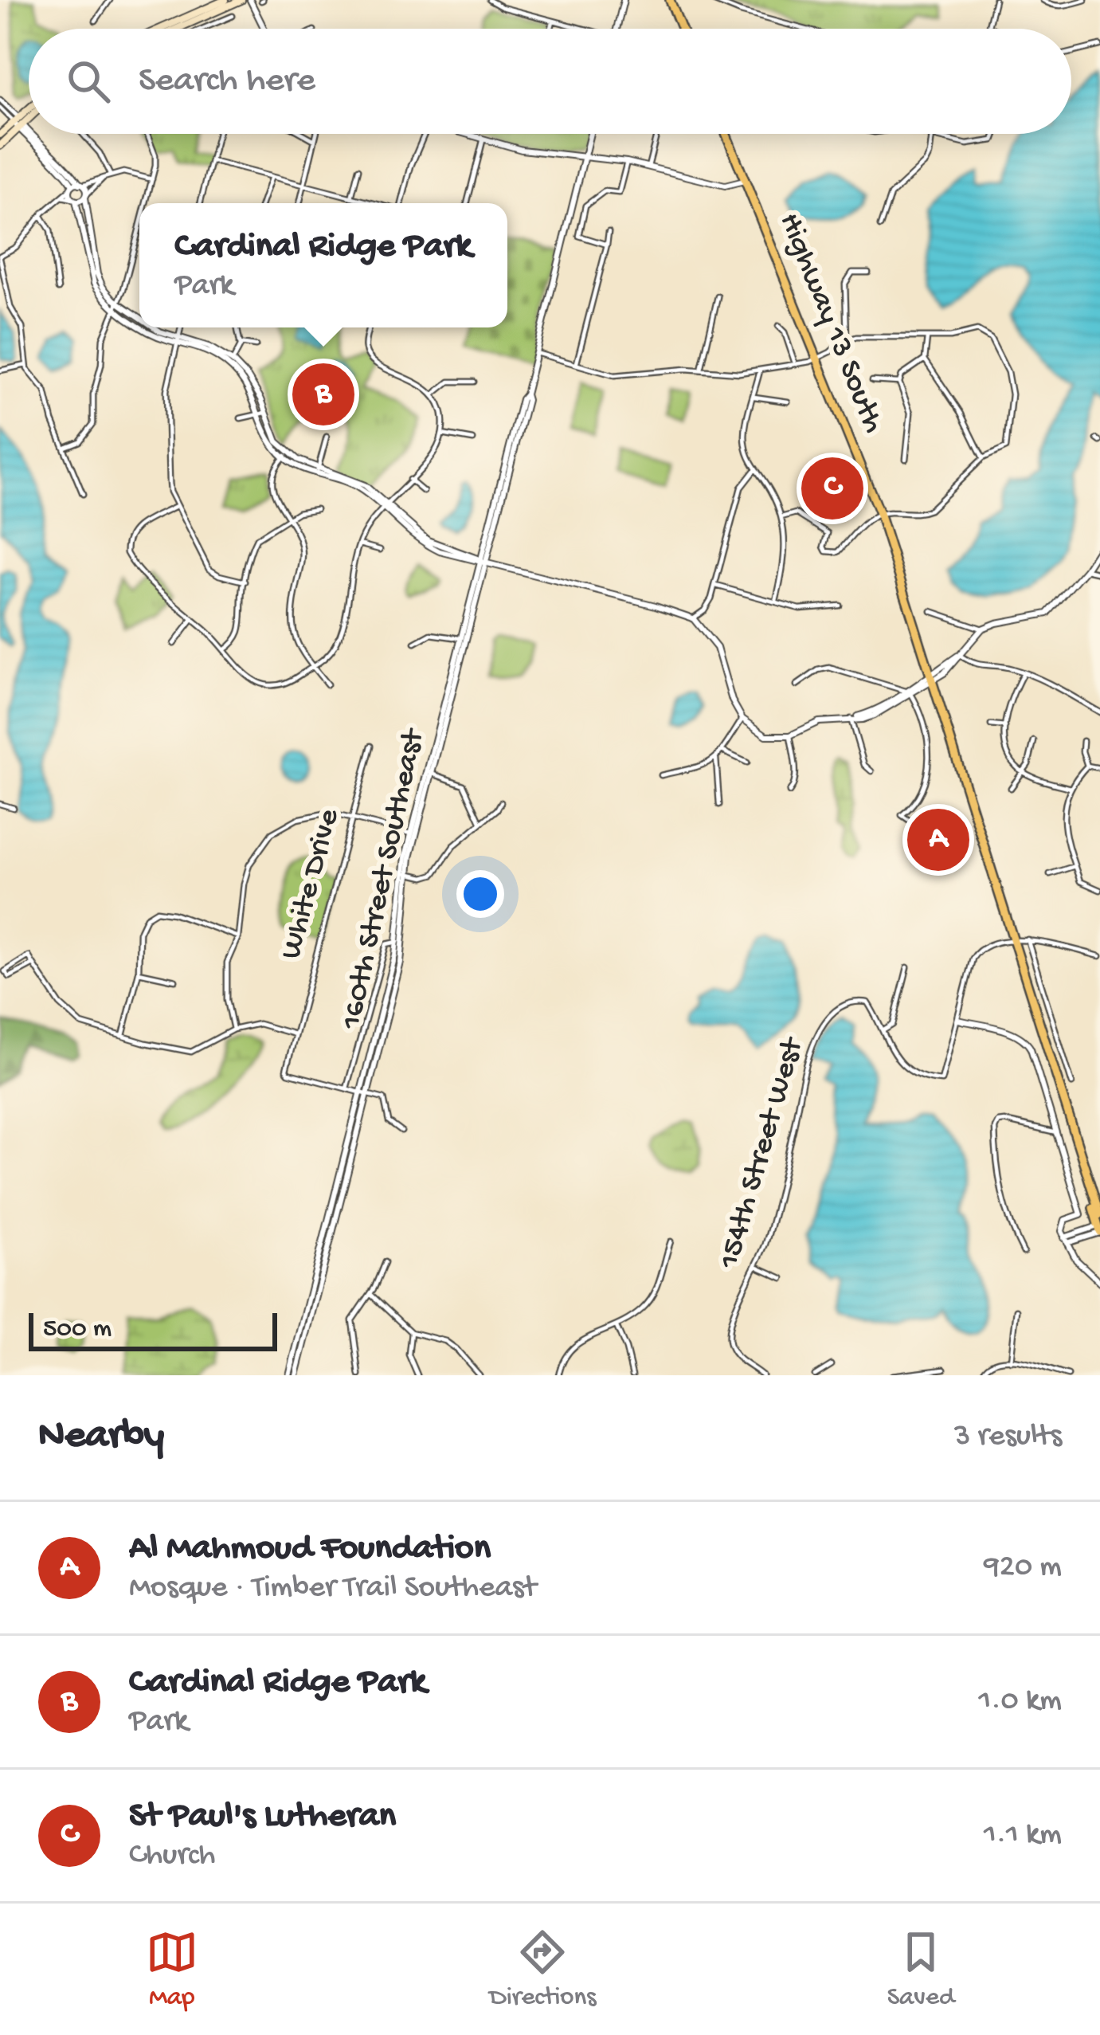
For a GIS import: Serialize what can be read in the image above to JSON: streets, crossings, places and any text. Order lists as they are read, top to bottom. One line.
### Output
{"streets":{"main road":["Highway 13 South"],"street":["160th Street Southeast","White Drive","154th Street West"]},"scale_bar":"500 m","page":{"search":"Search here","popup":["Cardinal Ridge Park","Park"],"pins":["B","C","A"],"scale":"500 m","heading":["Nearby","3 results"],"list":[{"mark":"A","name":"Al Mahmoud Foundation","note":"Mosque · Timber Trail Southeast","value":"920 m"},{"mark":"B","name":"Cardinal Ridge Park","note":"Park","value":"1.0 km"},{"mark":"C","name":"St Paul's Lutheran","note":"Church","value":"1.1 km"}],"nav":["Map","Directions","Saved"]}}
